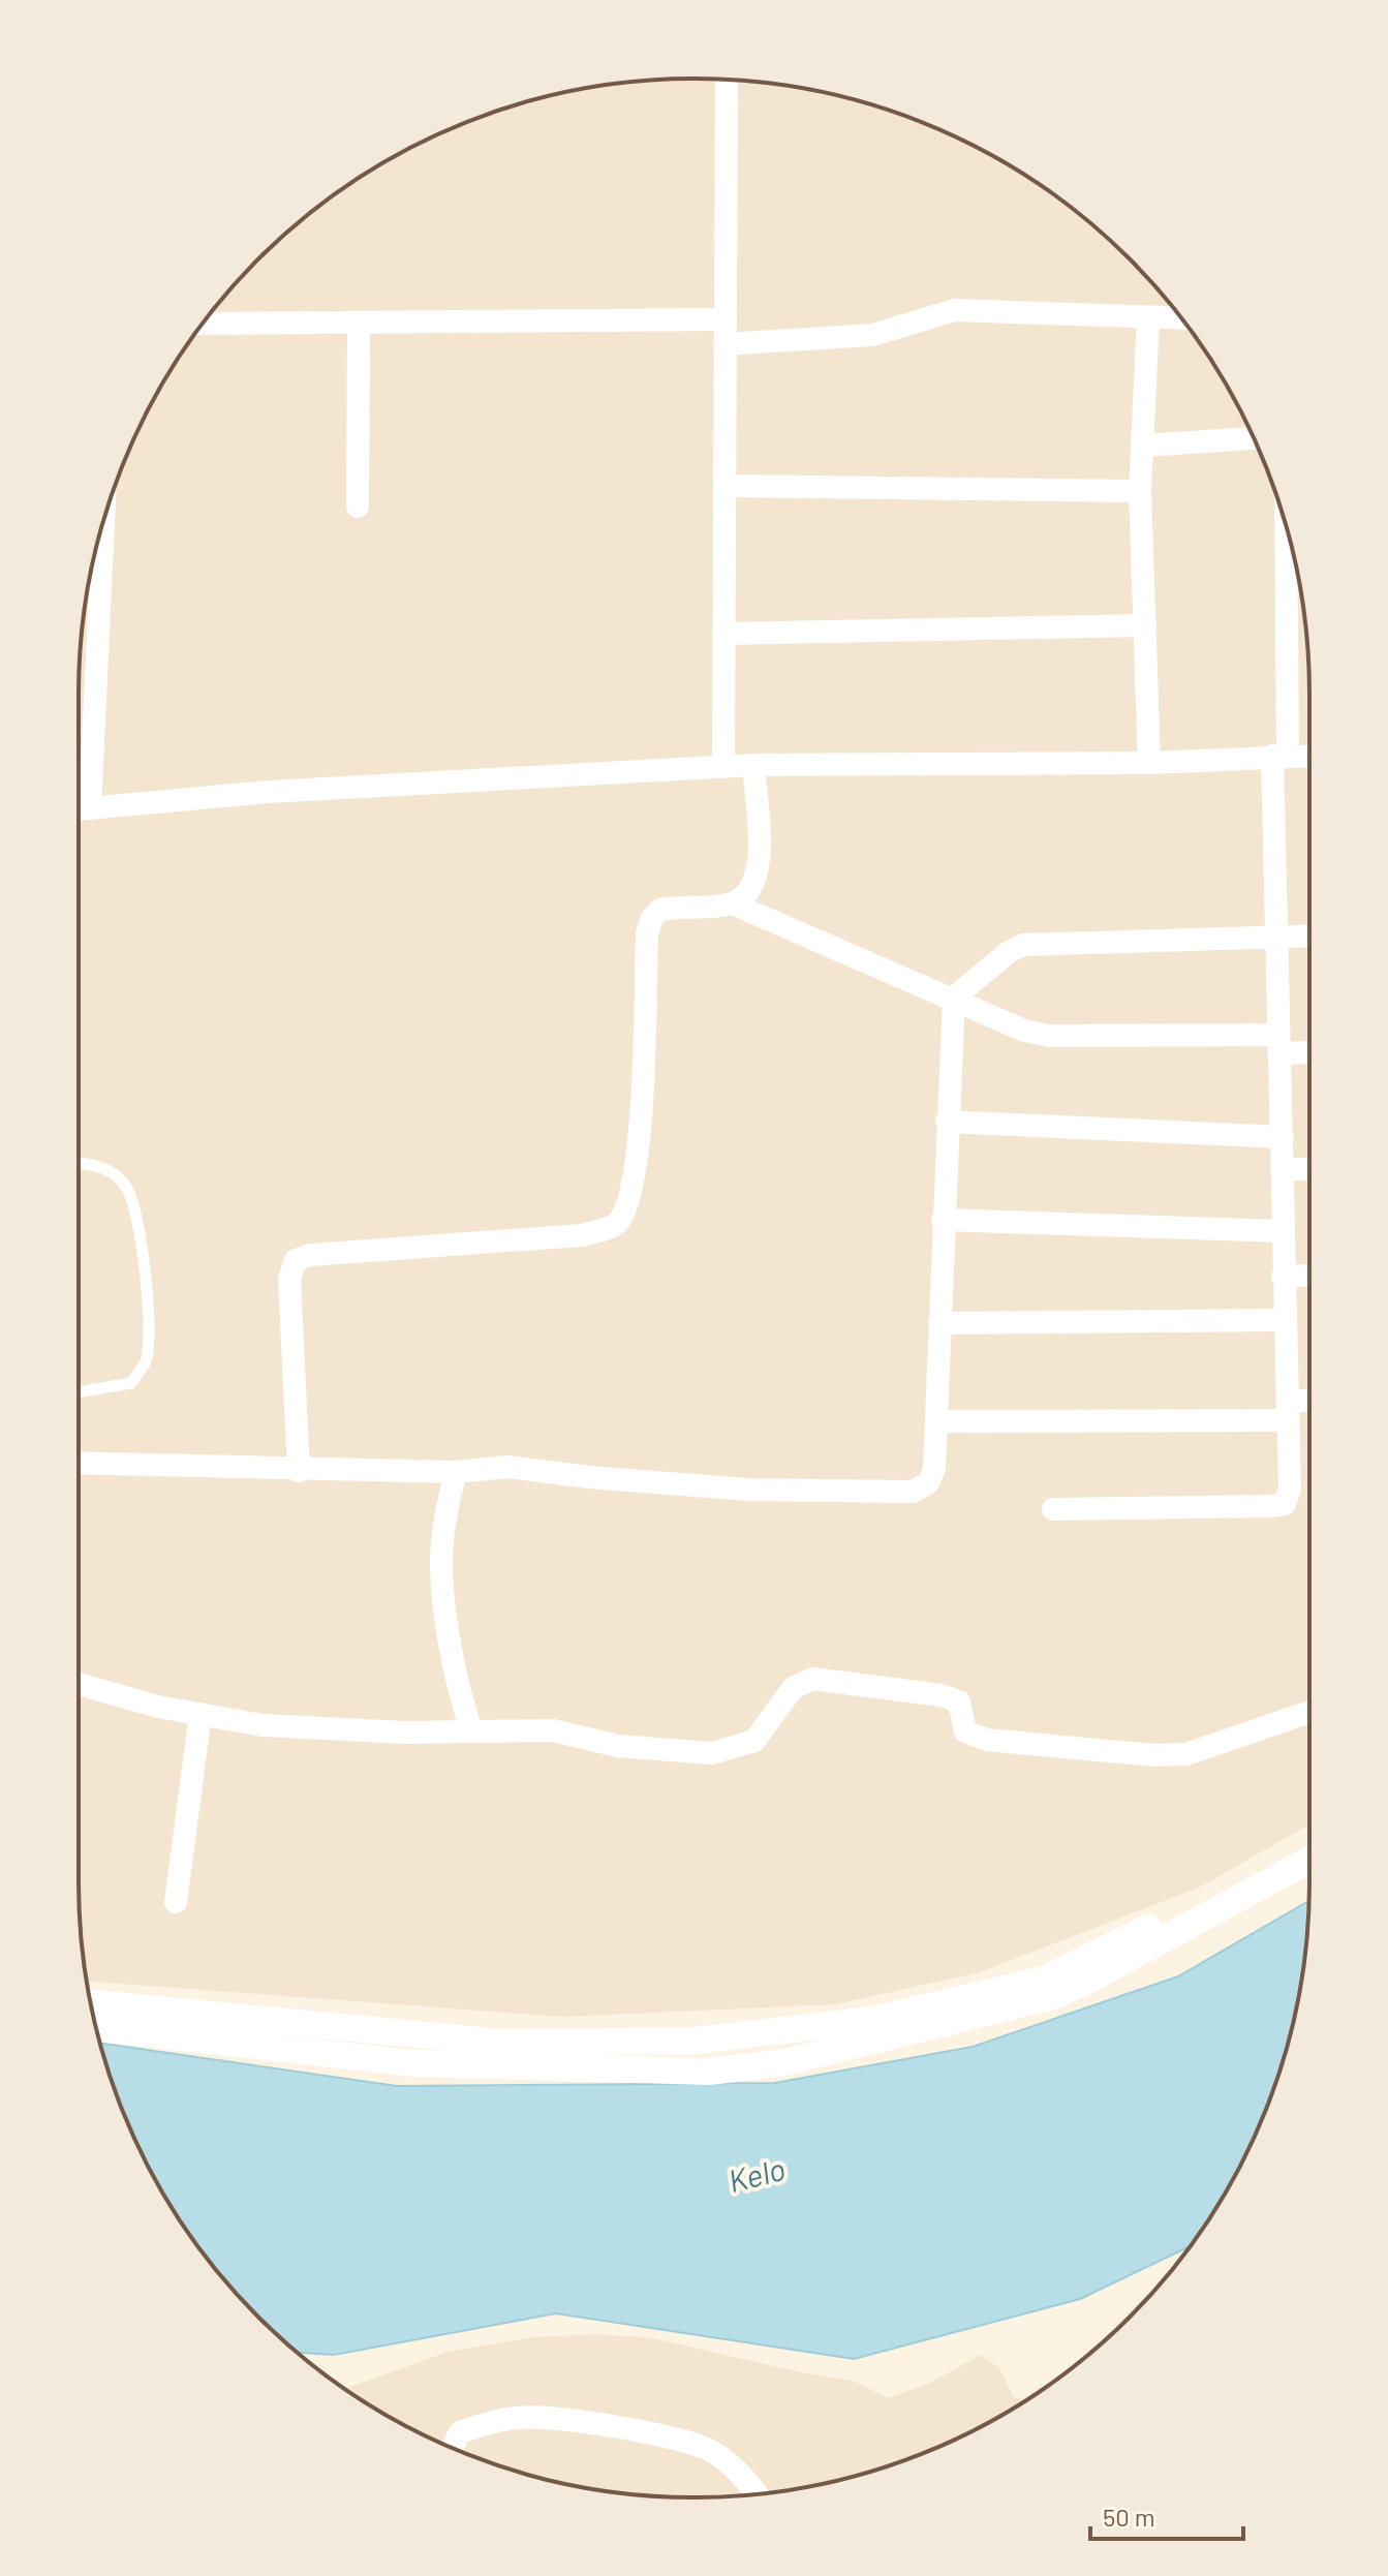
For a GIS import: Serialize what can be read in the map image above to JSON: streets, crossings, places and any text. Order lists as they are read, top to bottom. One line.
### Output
{"water":["Kelo"],"scale_bar":"50 m"}
